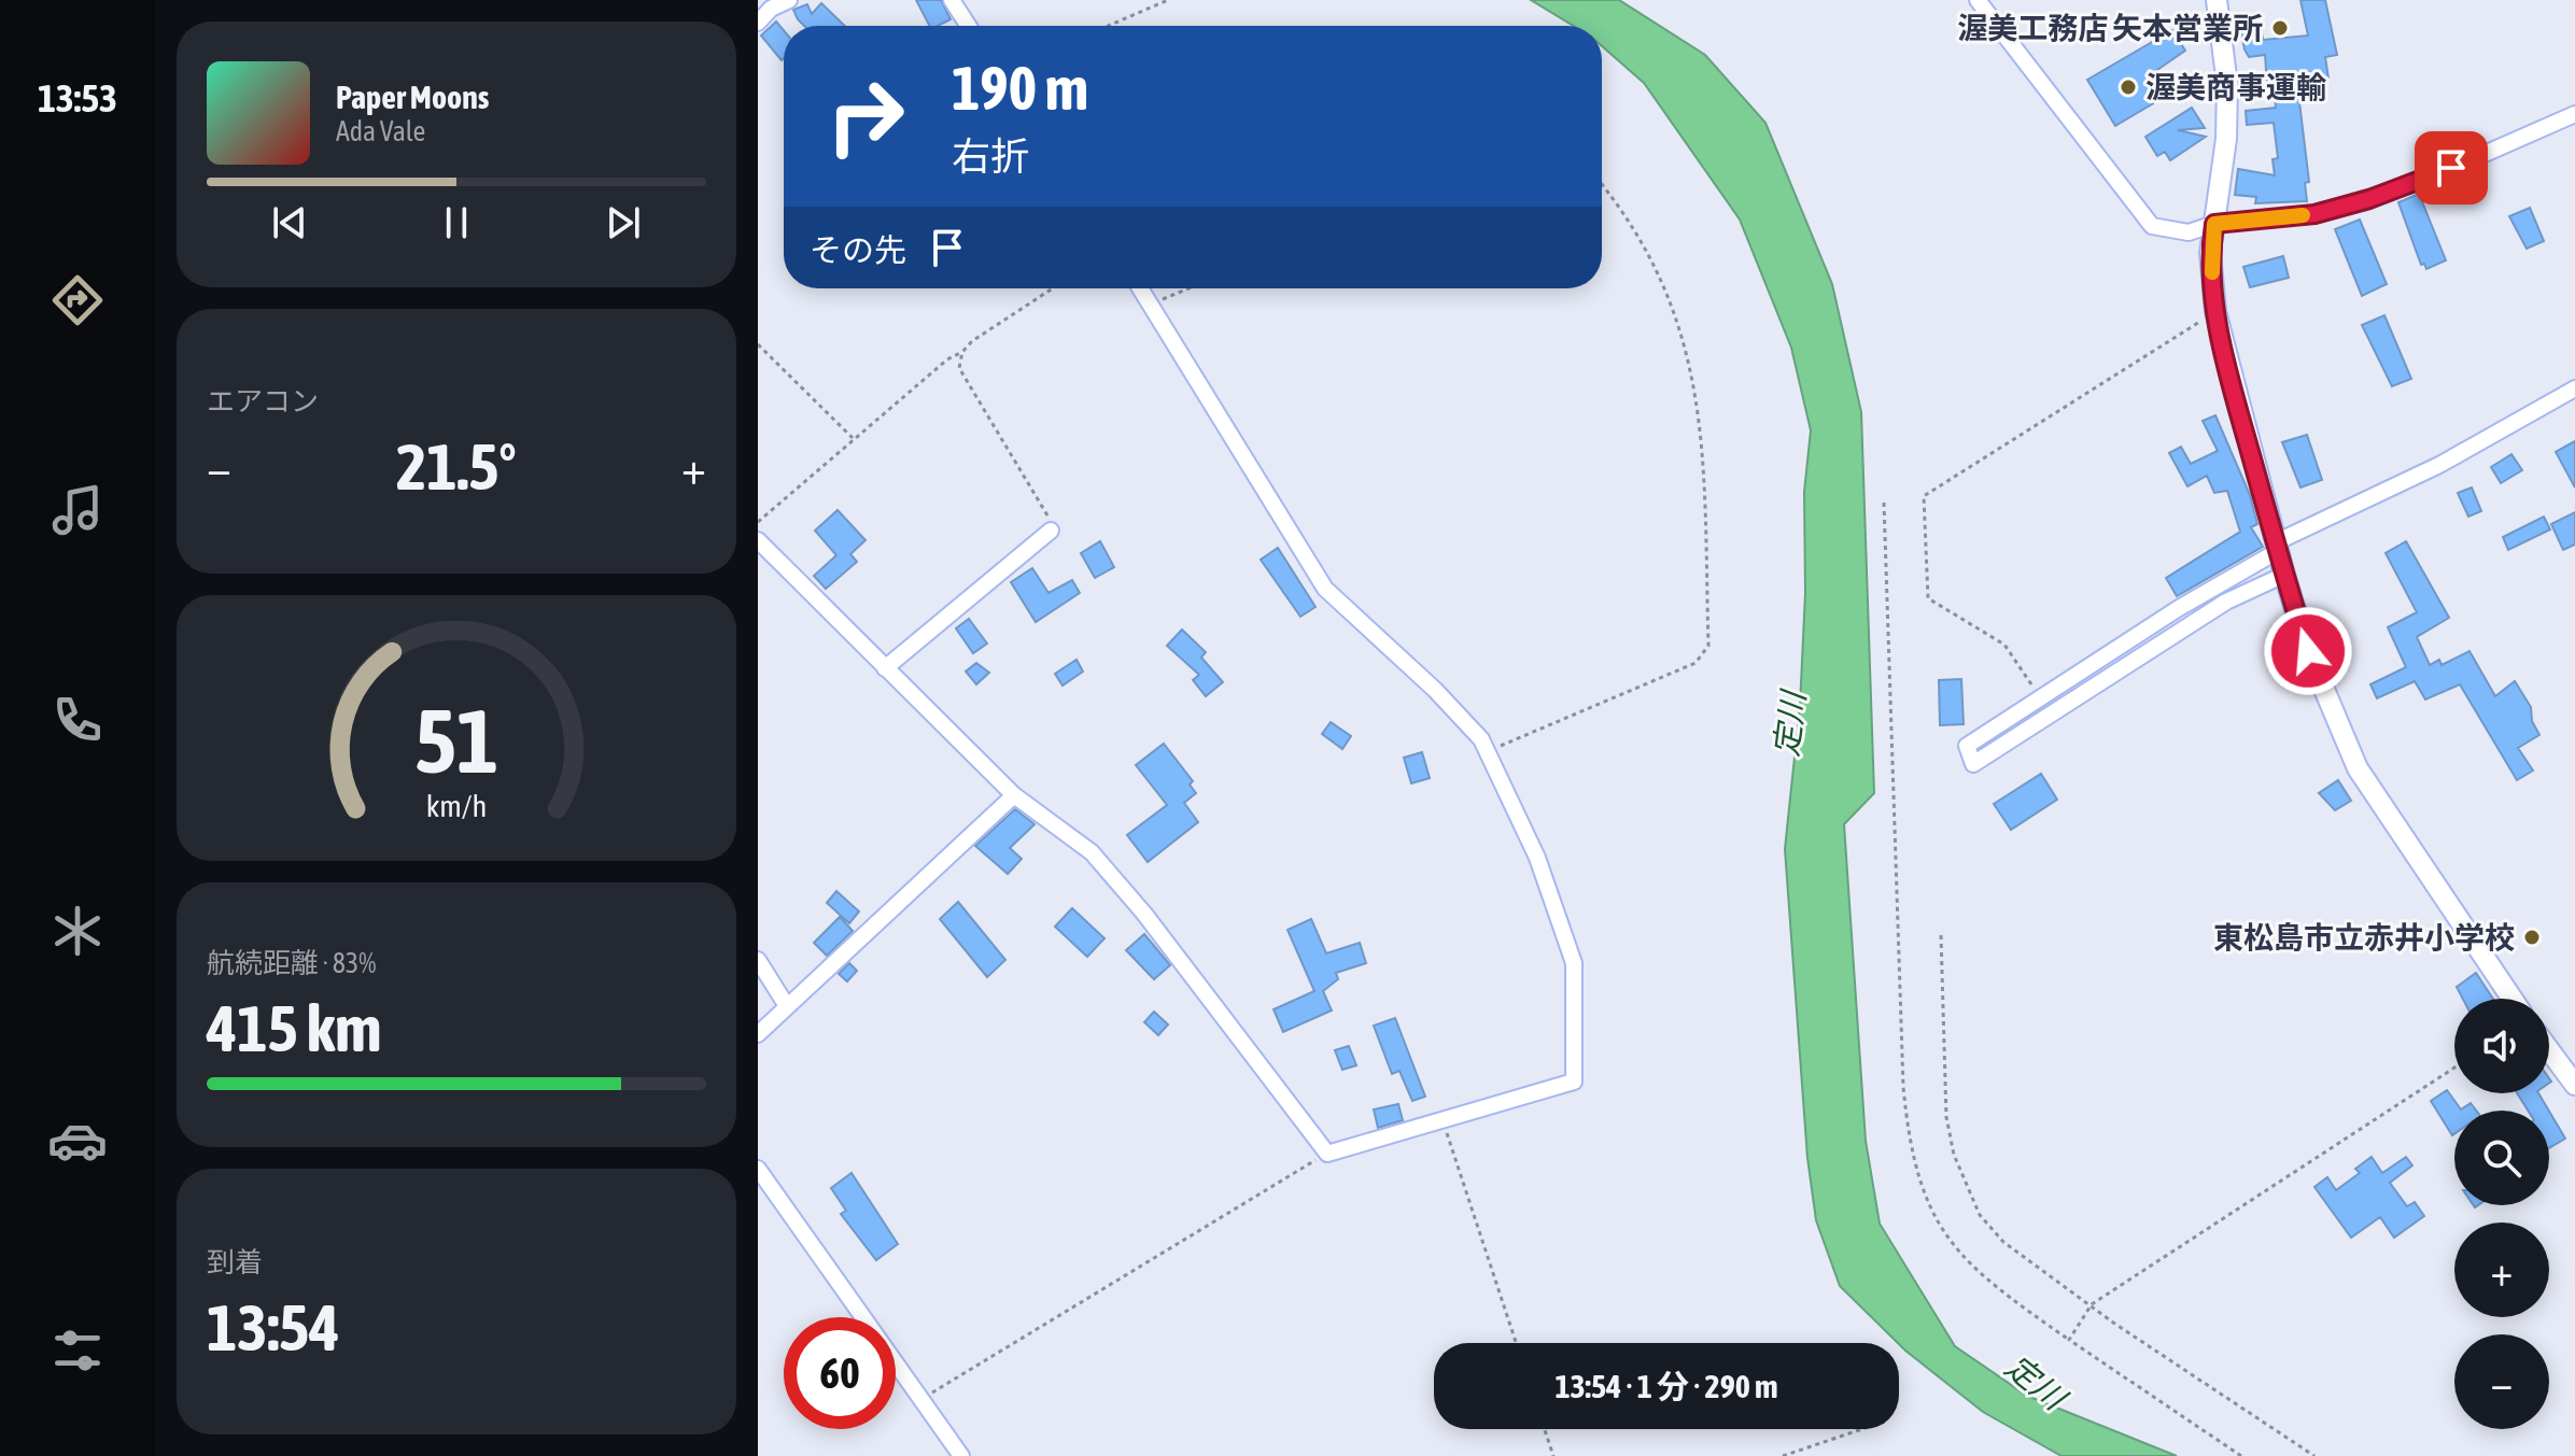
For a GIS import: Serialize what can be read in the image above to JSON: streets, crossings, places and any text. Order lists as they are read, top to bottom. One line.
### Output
{"water":["定川"],"places":["渥美工務店 矢本営業所","渥美商事運輸","東松島市立赤井小学校"],"page":{"tabs":"13:53","turn":["190 m","右折"],"song":["Paper Moons","Ada Vale"],"then":"その先","tile":["エアコン",["航続距離 · 83%","415 km"],["到着","13:54"]],"heat":["−","21.5°","+"],"map_buttons":["+","−"],"limit":"60","trip":"13:54 · 1 分 · 290 m","gauge":["51","km/h"]}}
